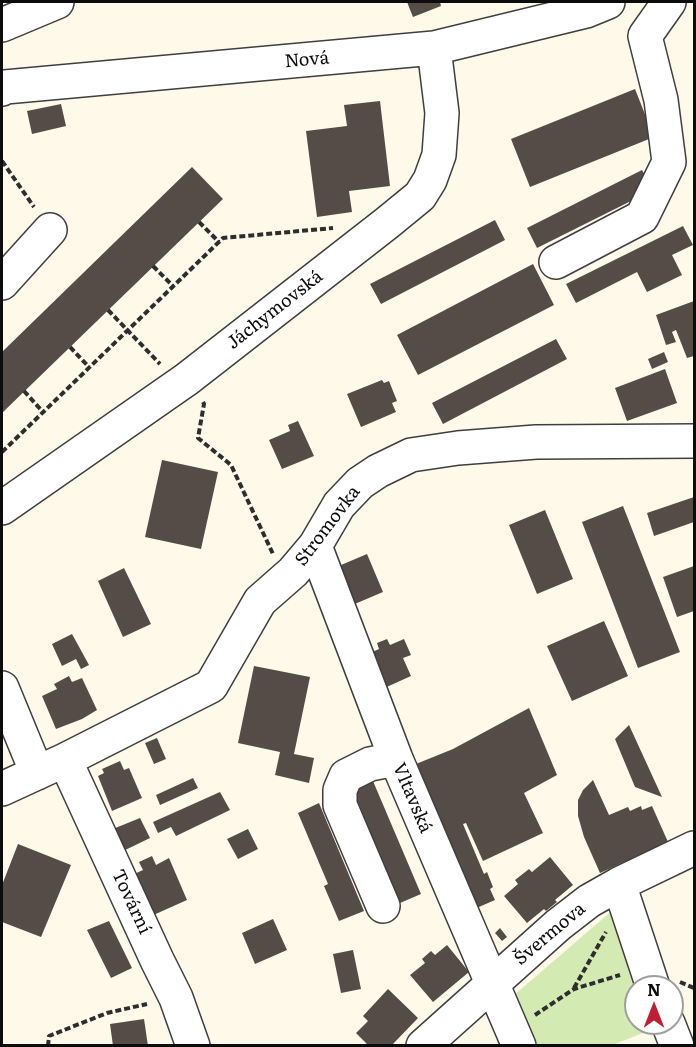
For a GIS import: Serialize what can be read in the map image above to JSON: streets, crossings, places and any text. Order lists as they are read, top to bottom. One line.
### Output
{"streets":{"street":["Nová","Jáchymovská","Stromovka","Vltavská","Tovární","Švermova"]},"crossings":[["Nová","Jáchymovská"],["Stromovka","Vltavská"],["Stromovka","Tovární"],["Vltavská","Švermova"]],"north":"top"}
